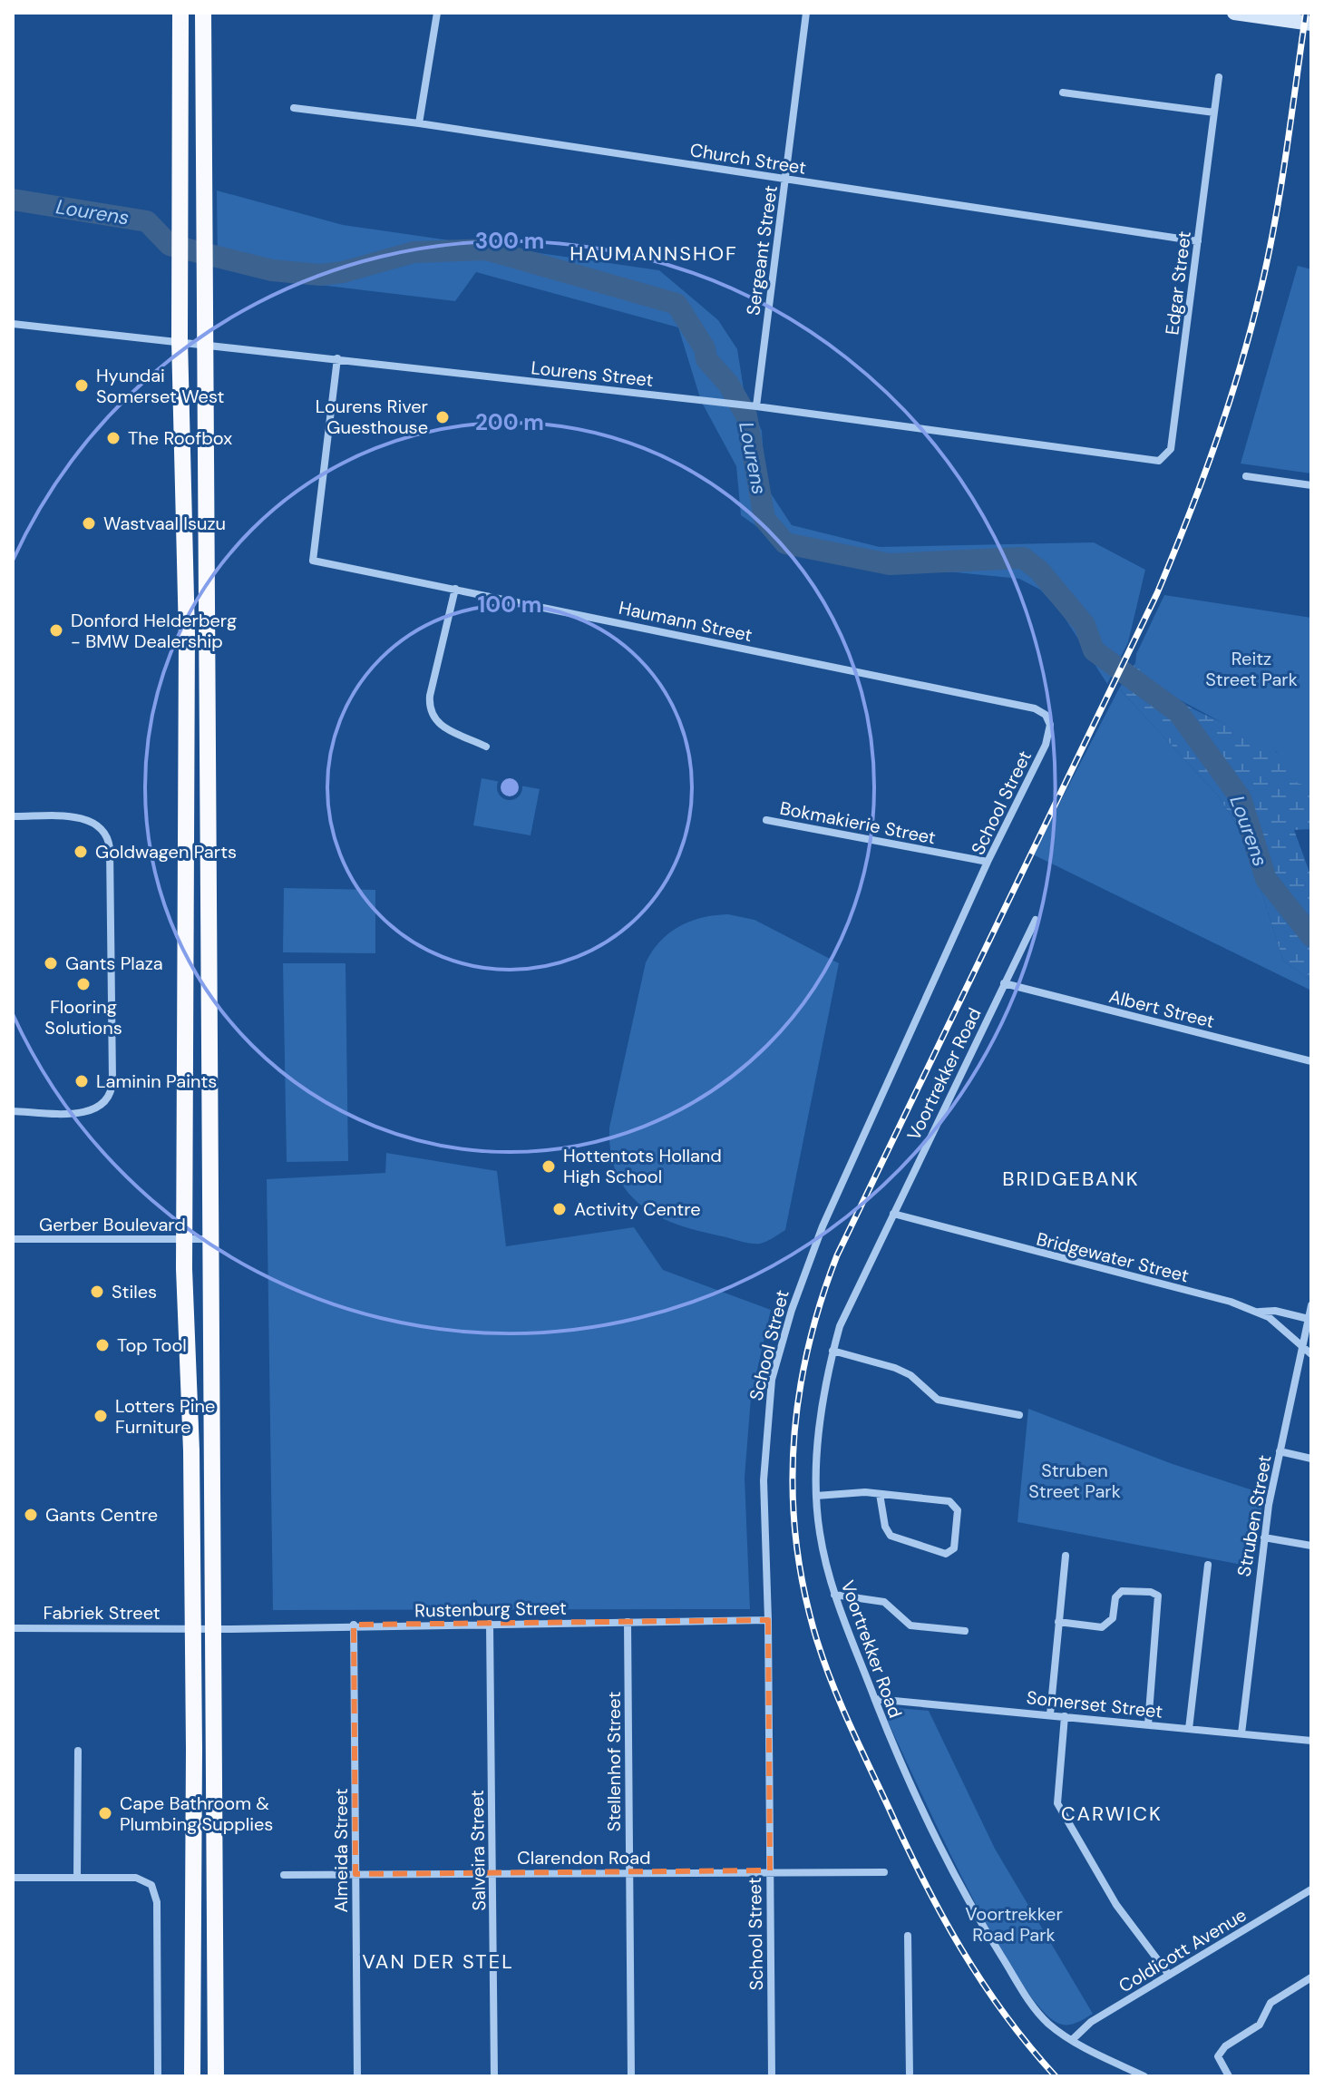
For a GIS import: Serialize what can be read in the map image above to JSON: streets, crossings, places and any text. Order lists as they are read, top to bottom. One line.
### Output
{"streets":{"street":["Church Street","Sergeant Street","Edgar Street","Lourens Street","Haumann Street","School Street","Bokmakierie Street","Albert Street","Voortrekker Road","Gerber Boulevard","Bridgewater Street","Struben Street","Rustenburg Street","Fabriek Street","Somerset Street","Stellenhof Street","Almeida Street","Salveira Street","Clarendon Road","Coldicott Avenue"]},"crossings":[["Church Street","Sergeant Street"],["Church Street","Edgar Street"],["Sergeant Street","Lourens Street"],["Edgar Street","Lourens Street"],["Lourens Street","Haumann Street"],["Haumann Street","School Street"],["School Street","Bokmakierie Street"],["School Street","Rustenburg Street"],["School Street","Clarendon Road"],["Albert Street","Voortrekker Road"],["Voortrekker Road","Bridgewater Street"],["Voortrekker Road","Somerset Street"],["Voortrekker Road","Coldicott Avenue"],["Bridgewater Street","Struben Street"],["Struben Street","Somerset Street"],["Rustenburg Street","Fabriek Street"],["Rustenburg Street","Stellenhof Street"],["Rustenburg Street","Almeida Street"],["Rustenburg Street","Salveira Street"],["Stellenhof Street","Clarendon Road"],["Almeida Street","Clarendon Road"],["Salveira Street","Clarendon Road"]],"districts":["HAUMANNSHOF","BRIDGEBANK","CARWICK","VAN DER STEL"],"water":["Lourens"],"parks":["Reitz Street Park","Struben Street Park","Voortrekker Road Park"],"places":["Hyundai Somerset West","Lourens River Guesthouse","The Roofbox","Wastvaal Isuzu","Donford Helderberg - BMW Dealership","Goldwagen Parts","Gants Plaza","Flooring Solutions","Laminin Paints","Hottentots Holland High School","Activity Centre","Stiles","Top Tool","Lotters Pine Furniture","Gants Centre","Cape Bathroom & Plumbing Supplies"],"rings":["300 m","200 m","100 m"]}
